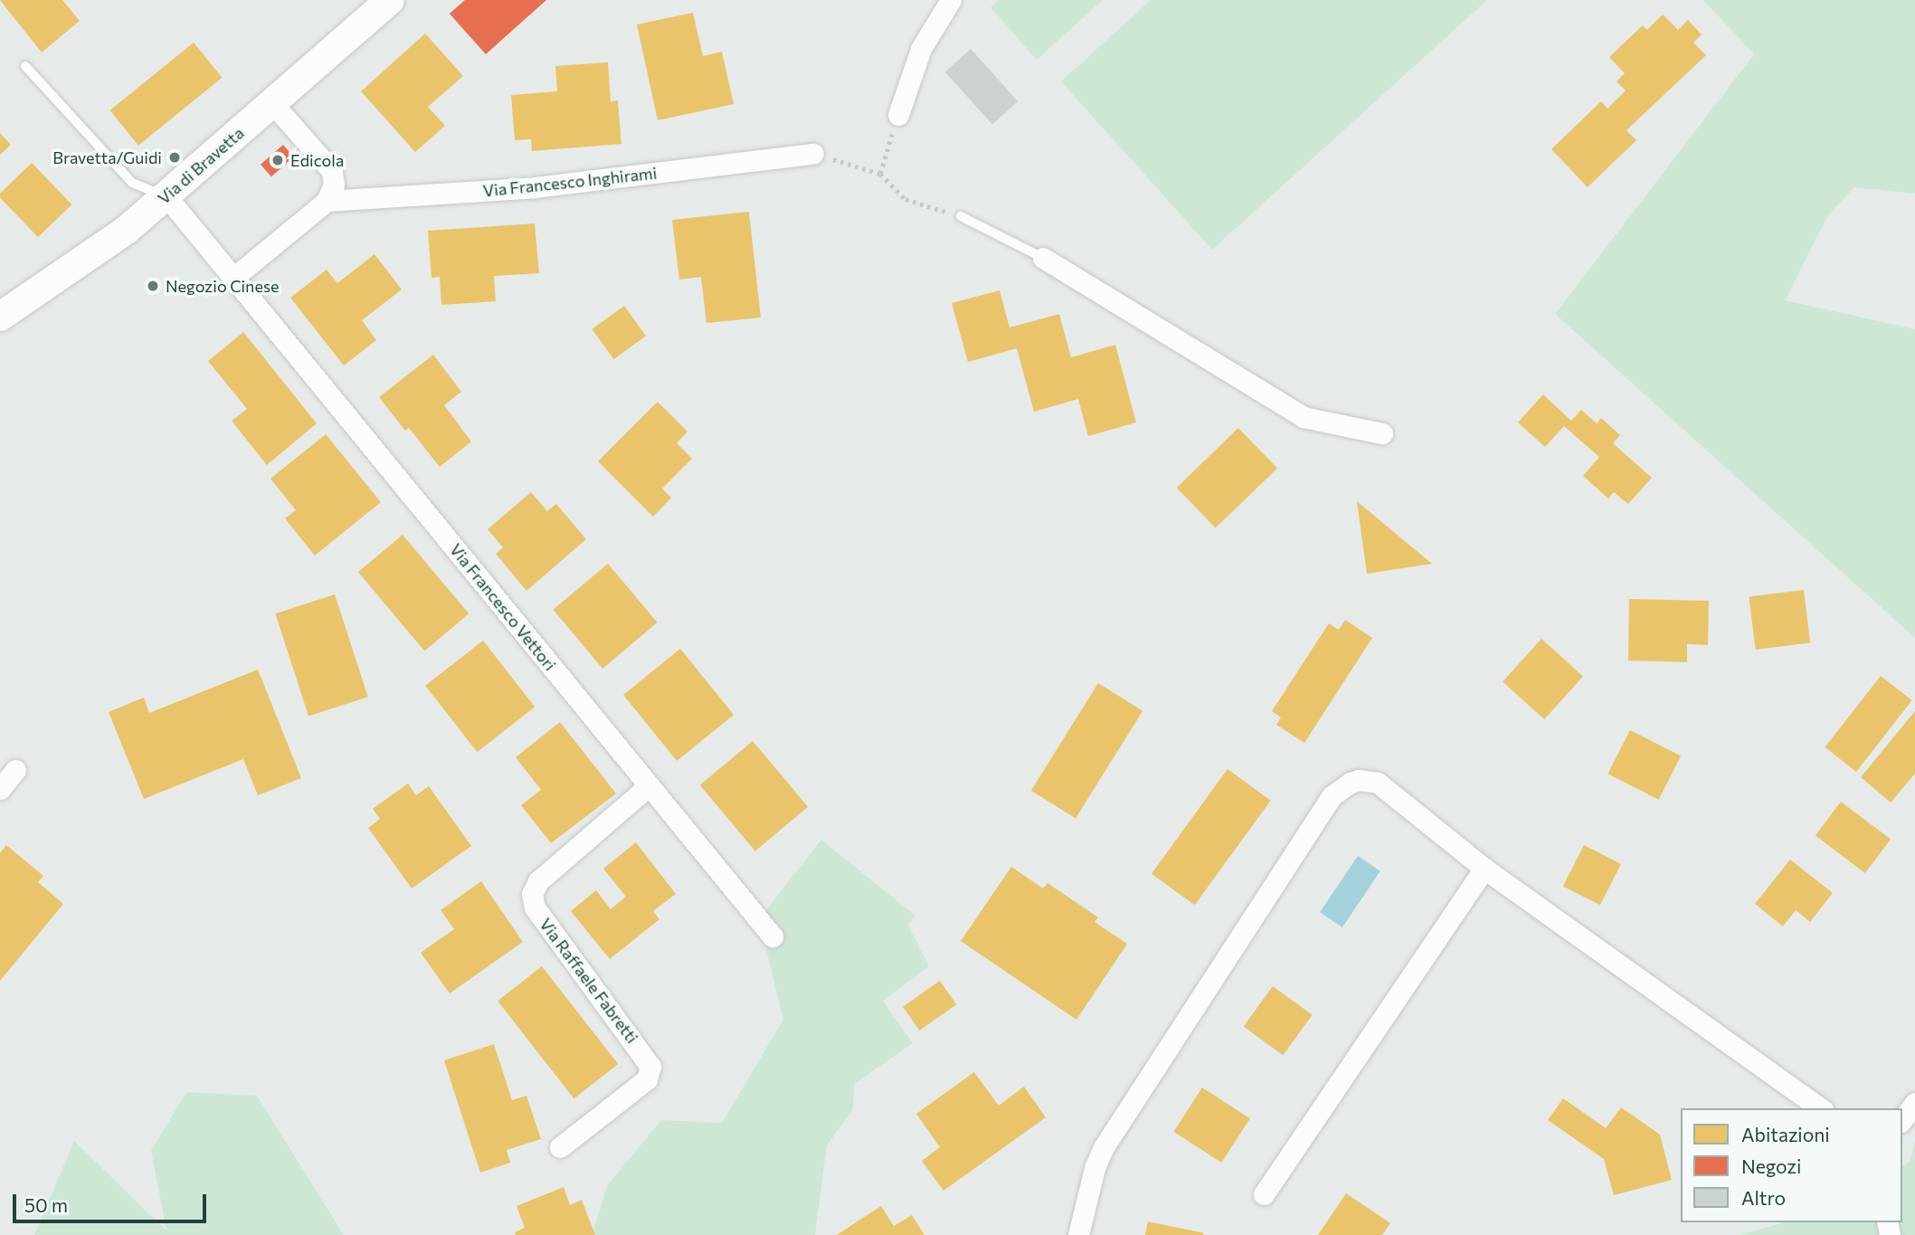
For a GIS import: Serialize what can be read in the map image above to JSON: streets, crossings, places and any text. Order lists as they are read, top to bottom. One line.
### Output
{"streets":{"main road":["Via di Bravetta"],"street":["Via Francesco Inghirami","Via Francesco Vettori","Via Raffaele Fabretti"]},"crossings":[["Via di Bravetta","Via Francesco Vettori"],["Via Francesco Vettori","Via Raffaele Fabretti"]],"places":["Bravetta/Guidi","Edicola","Negozio Cinese"],"legend":["Abitazioni","Negozi","Altro"],"scale_bar":"50 m"}
